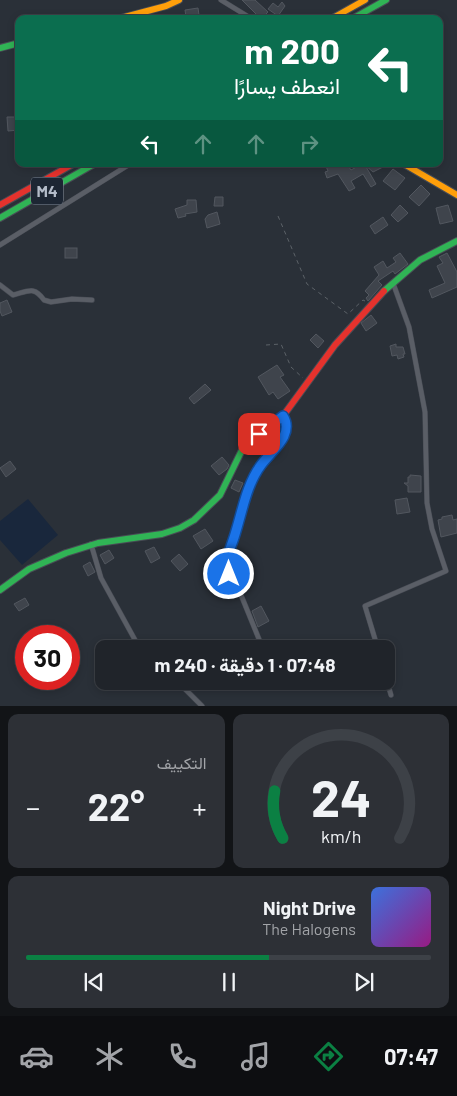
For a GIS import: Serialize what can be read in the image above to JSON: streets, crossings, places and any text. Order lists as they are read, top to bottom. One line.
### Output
{"streets":{"main road":["M4"]},"page":{"turn":["200 m","انعطف يسارًا"],"limit":"30","trip":"07:48 · 1 دقيقة · 240 m","tile":"التكييف","heat":["−","22°","+"],"song":["Night Drive","The Halogens"],"tabs":"07:47","gauge":["24","km/h"]}}
